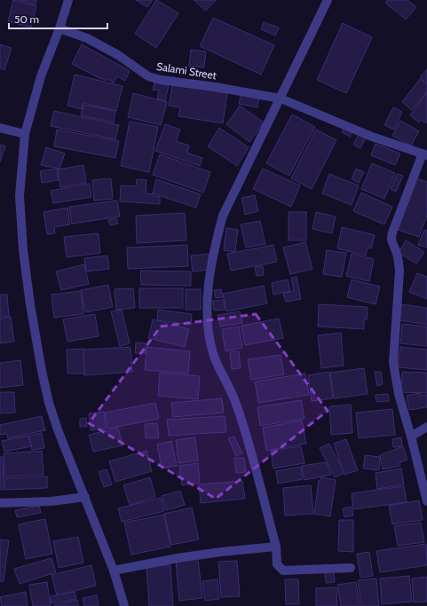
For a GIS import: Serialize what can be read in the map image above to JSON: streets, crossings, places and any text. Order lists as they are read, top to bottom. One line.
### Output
{"streets":{"street":["Salami Street"]},"scale_bar":"50 m"}
